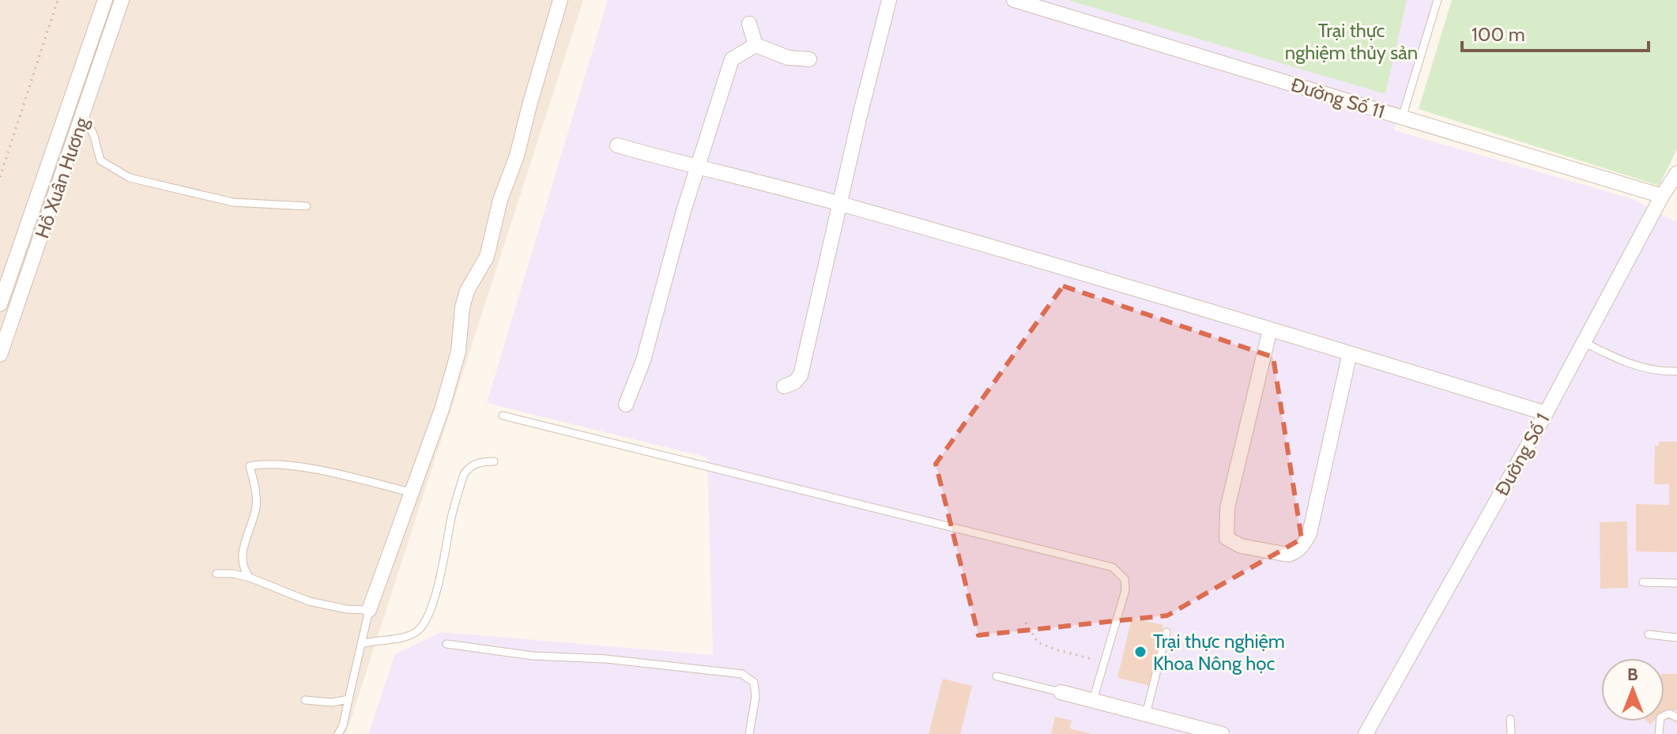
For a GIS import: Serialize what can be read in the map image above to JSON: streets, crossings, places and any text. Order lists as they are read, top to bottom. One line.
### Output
{"streets":{"street":["Đường Số 11","Hồ Xuân Hương","Đường Số 1"]},"crossings":[["Đường Số 11","Đường Số 1"]],"parks":["Trại thực nghiệm thủy sản"],"places":["Trại thực nghiệm Khoa Nông học"],"scale_bar":"100 m","north":"top"}
